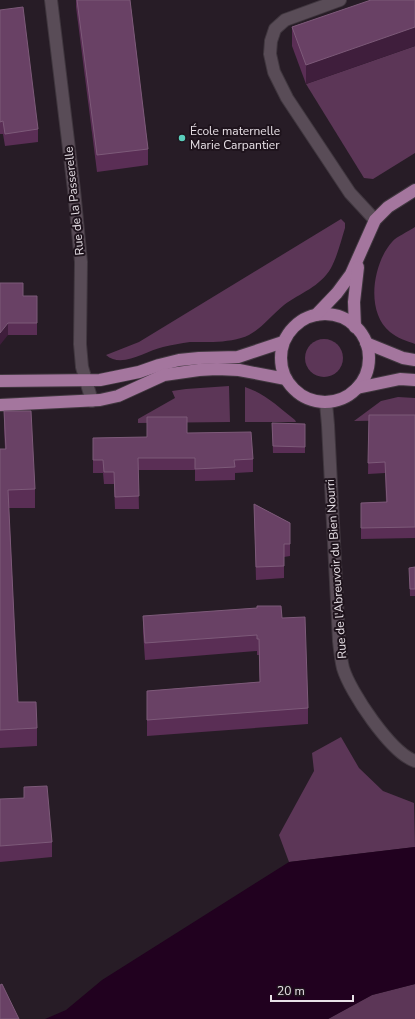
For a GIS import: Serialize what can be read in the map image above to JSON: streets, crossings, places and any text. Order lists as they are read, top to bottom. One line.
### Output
{"streets":{"street":["Rue de la Passerelle","Rue de l'Abreuvoir du Bien Nourri"]},"places":["École maternelle Marie Carpantier"],"scale_bar":"20 m"}
